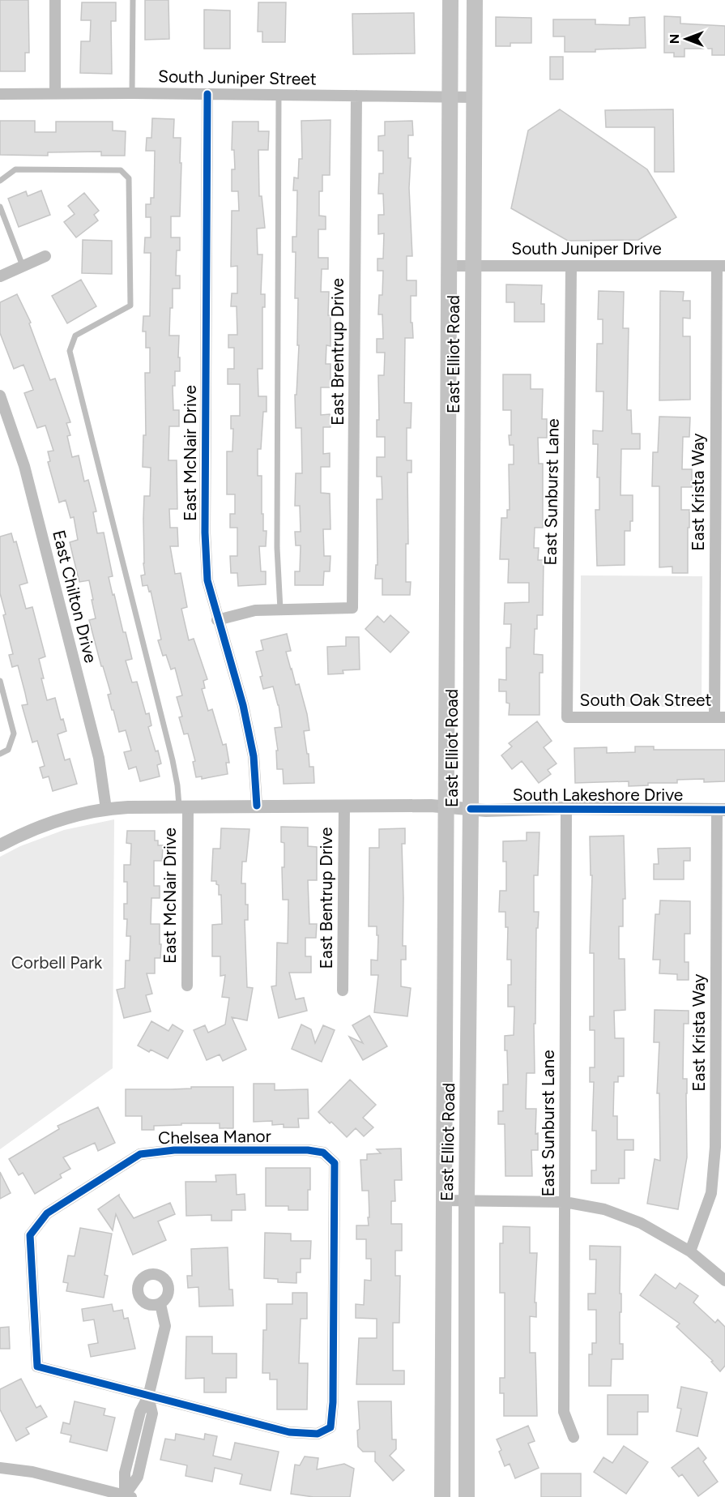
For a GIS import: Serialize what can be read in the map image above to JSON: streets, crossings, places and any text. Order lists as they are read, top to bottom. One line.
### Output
{"streets":{"main road":["East Elliot Road"],"street":["South Juniper Street","South Juniper Drive","East Brentrup Drive","East McNair Drive","East Sunburst Lane","East Krista Way","East Chilton Drive","South Oak Street","South Lakeshore Drive","East Bentrup Drive","Chelsea Manor"]},"crossings":[["South Juniper Street","East Brentrup Drive"],["South Juniper Street","East Elliot Road"],["South Juniper Street","East McNair Drive"],["South Juniper Drive","East Elliot Road"],["South Juniper Drive","East Sunburst Lane"],["South Juniper Drive","East Krista Way"],["East Elliot Road","South Lakeshore Drive"],["East McNair Drive","South Lakeshore Drive"],["East Sunburst Lane","South Oak Street"],["East Sunburst Lane","South Lakeshore Drive"],["East Krista Way","South Oak Street"],["East Krista Way","South Lakeshore Drive"],["East Chilton Drive","South Lakeshore Drive"],["South Lakeshore Drive","East Bentrup Drive"]],"parks":["Corbell Park"],"north":"left"}
